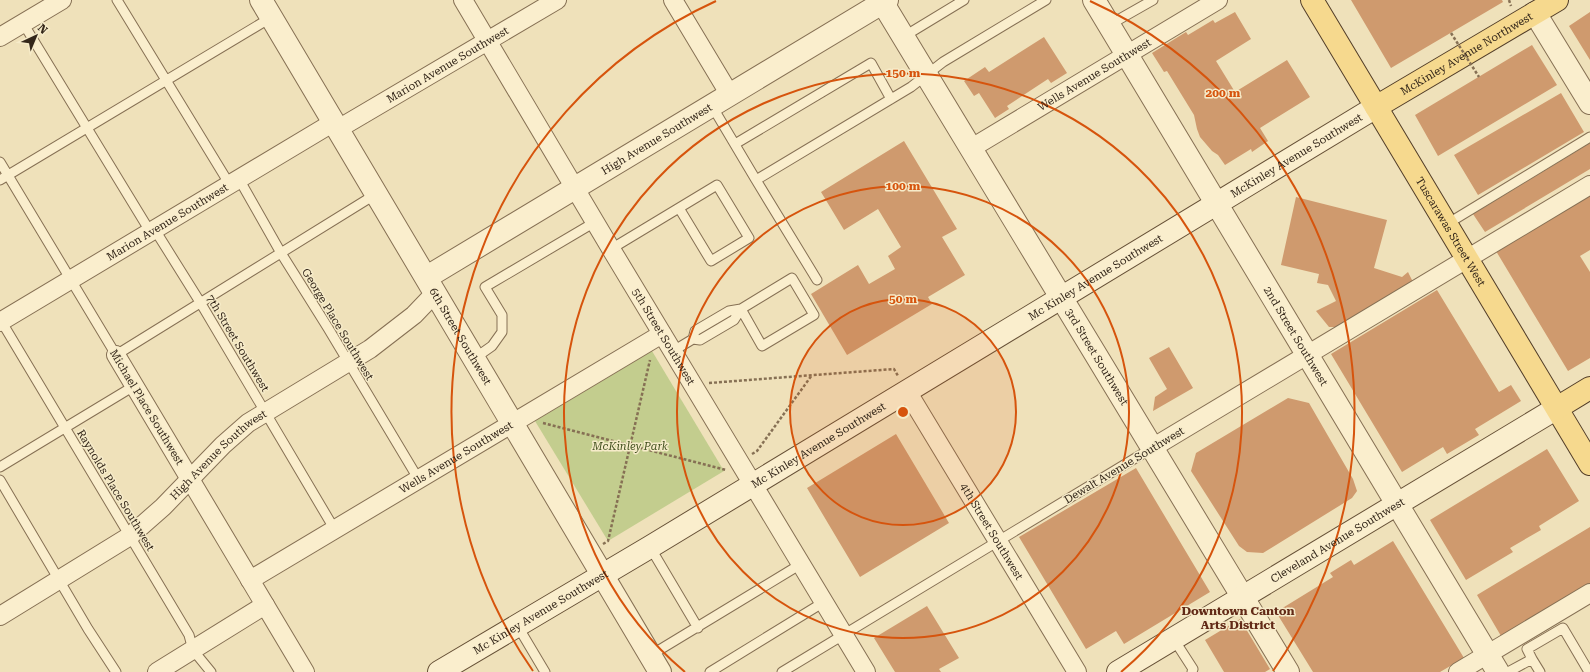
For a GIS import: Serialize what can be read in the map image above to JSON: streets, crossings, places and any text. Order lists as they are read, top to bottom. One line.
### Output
{"streets":{"main road":["McKinley Avenue Northwest","Tuscarawas Street West"],"street":["Marion Avenue Southwest","Wells Avenue Southwest","High Avenue Southwest","McKinley Avenue Southwest","Mc Kinley Avenue Southwest","6th Street Southwest","5th Street Southwest","2nd Street Southwest","3rd Street Southwest","Michael Place Southwest","Dewalt Avenue Southwest","4th Street Southwest","Cleveland Avenue Southwest"],"lane":["George Place Southwest","7th Street Southwest","Raynolds Place Southwest"]},"crossings":[["McKinley Avenue Northwest","McKinley Avenue Southwest"],["McKinley Avenue Northwest","Tuscarawas Street West"],["Marion Avenue Southwest","George Place Southwest"],["Marion Avenue Southwest","6th Street Southwest"],["Marion Avenue Southwest","5th Street Southwest"],["Marion Avenue Southwest","7th Street Southwest"],["Marion Avenue Southwest","Michael Place Southwest"],["Marion Avenue Southwest","Raynolds Place Southwest"],["Wells Avenue Southwest","George Place Southwest"],["Wells Avenue Southwest","6th Street Southwest"],["Wells Avenue Southwest","5th Street Southwest"],["Wells Avenue Southwest","2nd Street Southwest"],["Wells Avenue Southwest","7th Street Southwest"],["Wells Avenue Southwest","3rd Street Southwest"],["Wells Avenue Southwest","Michael Place Southwest"],["High Avenue Southwest","George Place Southwest"],["High Avenue Southwest","6th Street Southwest"],["High Avenue Southwest","5th Street Southwest"],["High Avenue Southwest","7th Street Southwest"],["High Avenue Southwest","3rd Street Southwest"],["High Avenue Southwest","Michael Place Southwest"],["High Avenue Southwest","Raynolds Place Southwest"],["McKinley Avenue Southwest","Tuscarawas Street West"],["McKinley Avenue Southwest","Mc Kinley Avenue Southwest"],["McKinley Avenue Southwest","2nd Street Southwest"],["Tuscarawas Street West","Dewalt Avenue Southwest"],["Tuscarawas Street West","Cleveland Avenue Southwest"],["Mc Kinley Avenue Southwest","6th Street Southwest"],["Mc Kinley Avenue Southwest","5th Street Southwest"],["Mc Kinley Avenue Southwest","2nd Street Southwest"],["Mc Kinley Avenue Southwest","3rd Street Southwest"],["Mc Kinley Avenue Southwest","4th Street Southwest"],["5th Street Southwest","Dewalt Avenue Southwest"],["2nd Street Southwest","Dewalt Avenue Southwest"],["2nd Street Southwest","Cleveland Avenue Southwest"],["3rd Street Southwest","Dewalt Avenue Southwest"],["3rd Street Southwest","Cleveland Avenue Southwest"],["Dewalt Avenue Southwest","4th Street Southwest"]],"districts":["Downtown Canton Arts District"],"parks":["McKinley Park"],"north":"top right","rings":["150 m","200 m","100 m","50 m"]}
